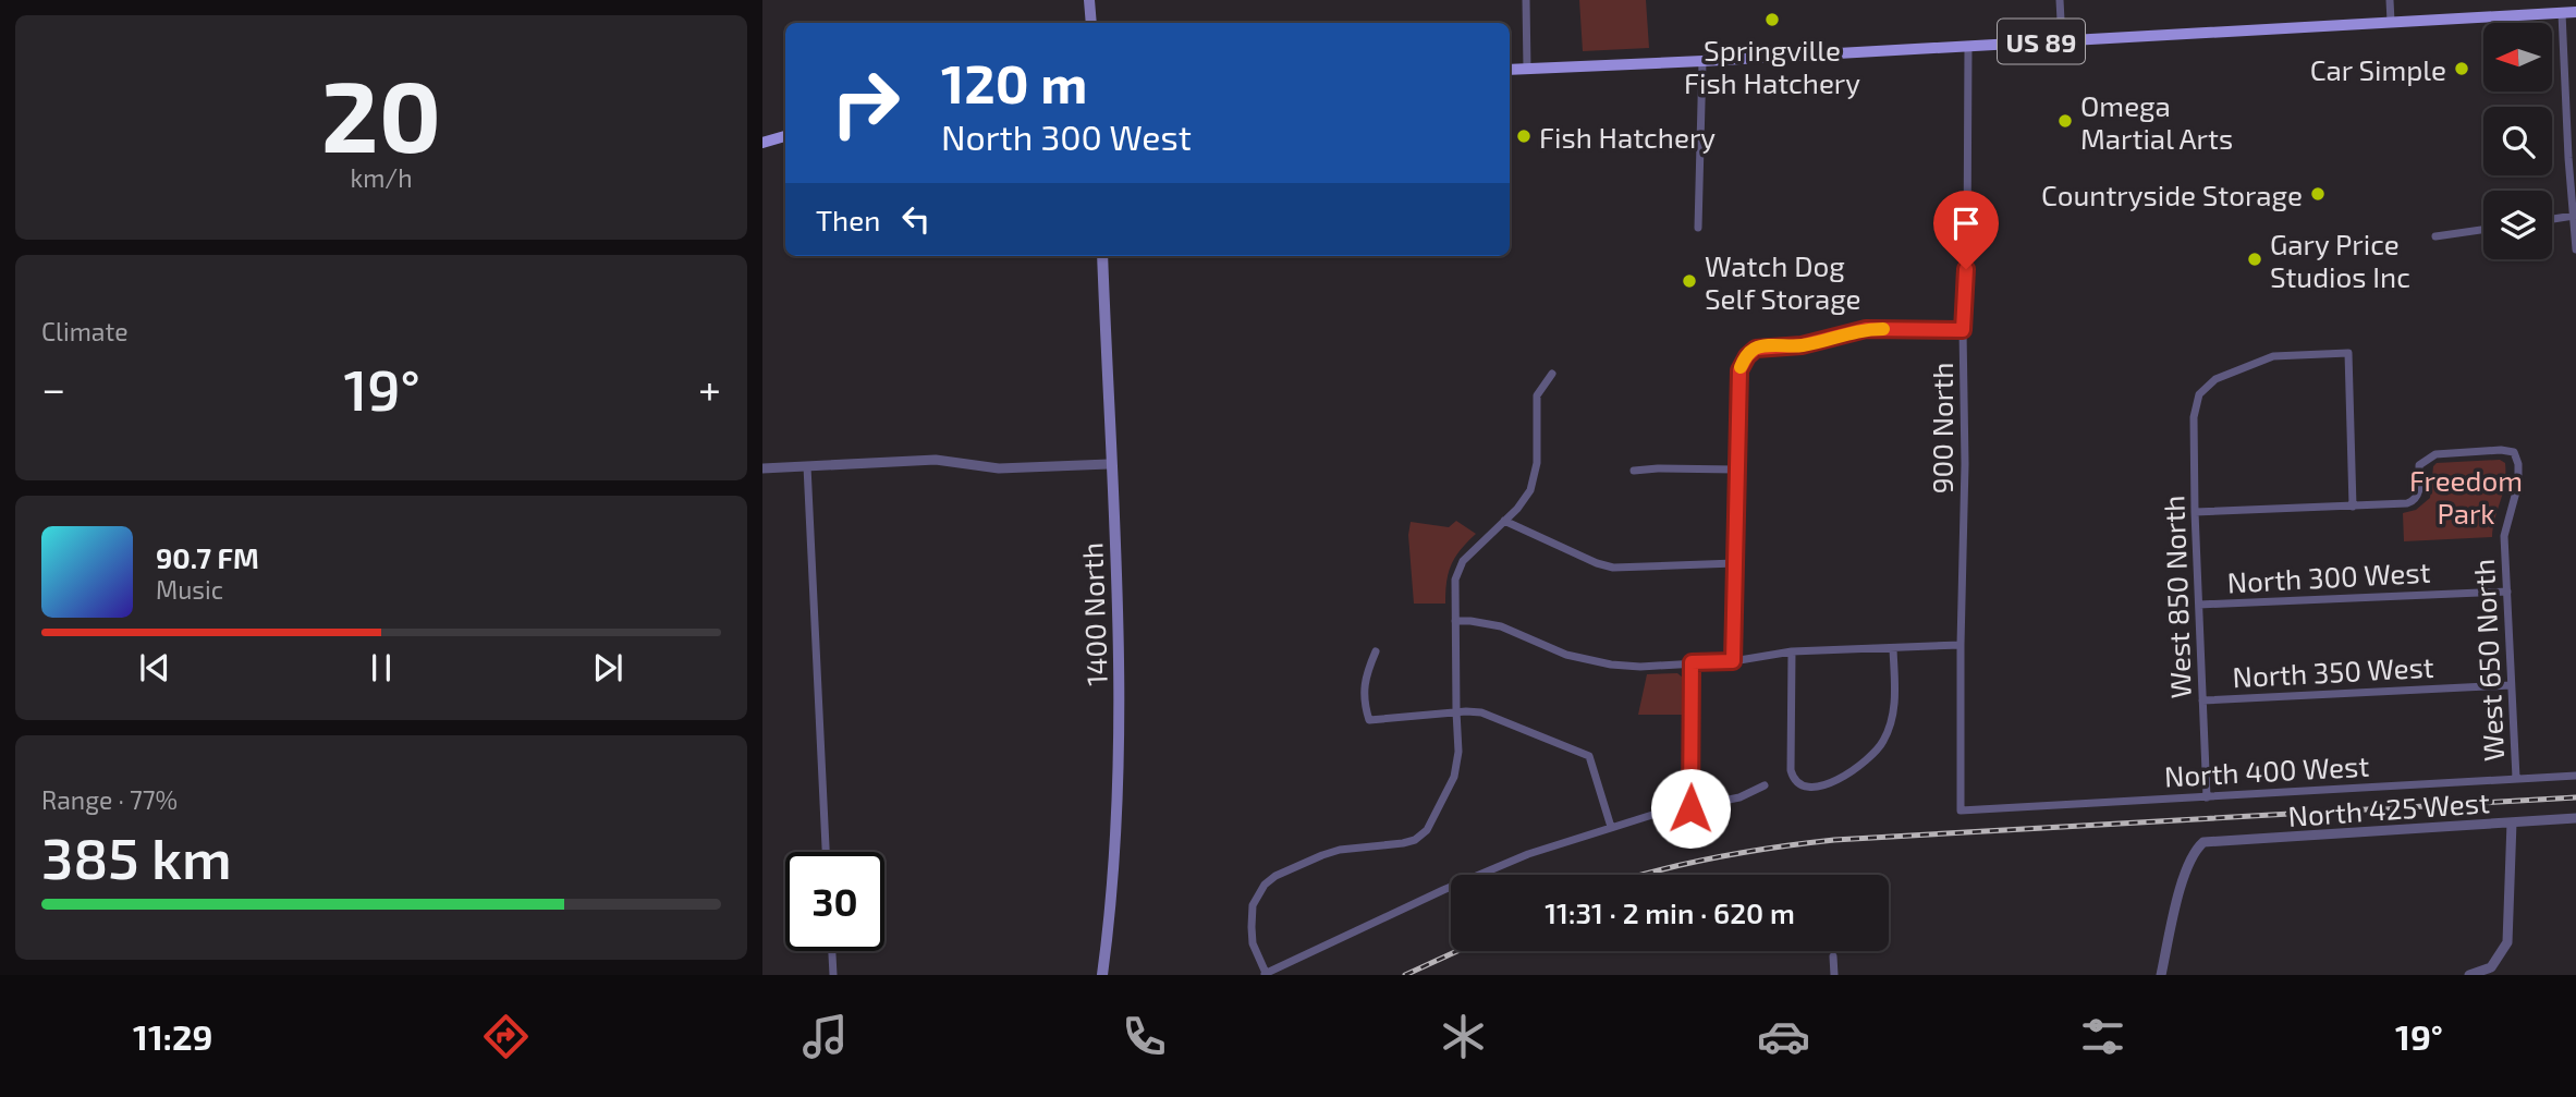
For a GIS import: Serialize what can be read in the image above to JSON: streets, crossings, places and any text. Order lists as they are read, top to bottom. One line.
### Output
{"streets":{"main road":["US 89","1400 North"],"street":["900 North","North 300 West","West 850 North","West 650 North","North 350 West","North 400 West","North 425 West"]},"crossings":[["US 89","900 North"],["900 North","North 400 West"],["North 300 West","West 850 North"],["North 300 West","West 650 North"],["West 850 North","West 650 North"],["West 850 North","North 350 West"],["West 850 North","North 400 West"],["West 650 North","North 350 West"],["West 650 North","North 400 West"]],"parks":["Freedom Park"],"places":["Springville Fish Hatchery","Car Simple","Omega Martial Arts","Fish Hatchery","Countryside Storage","Gary Price Studios Inc","Watch Dog Self Storage"],"north":"left","page":{"tile":[["20","km/h"],"Climate",["Range · 77%","385 km"]],"turn":["120 m","North 300 West"],"then":"Then","heat":["−","19°","+"],"song":["90.7 FM","Music"],"limit":"30","trip":"11:31 · 2 min · 620 m","tabs":["11:29","19°"]}}
